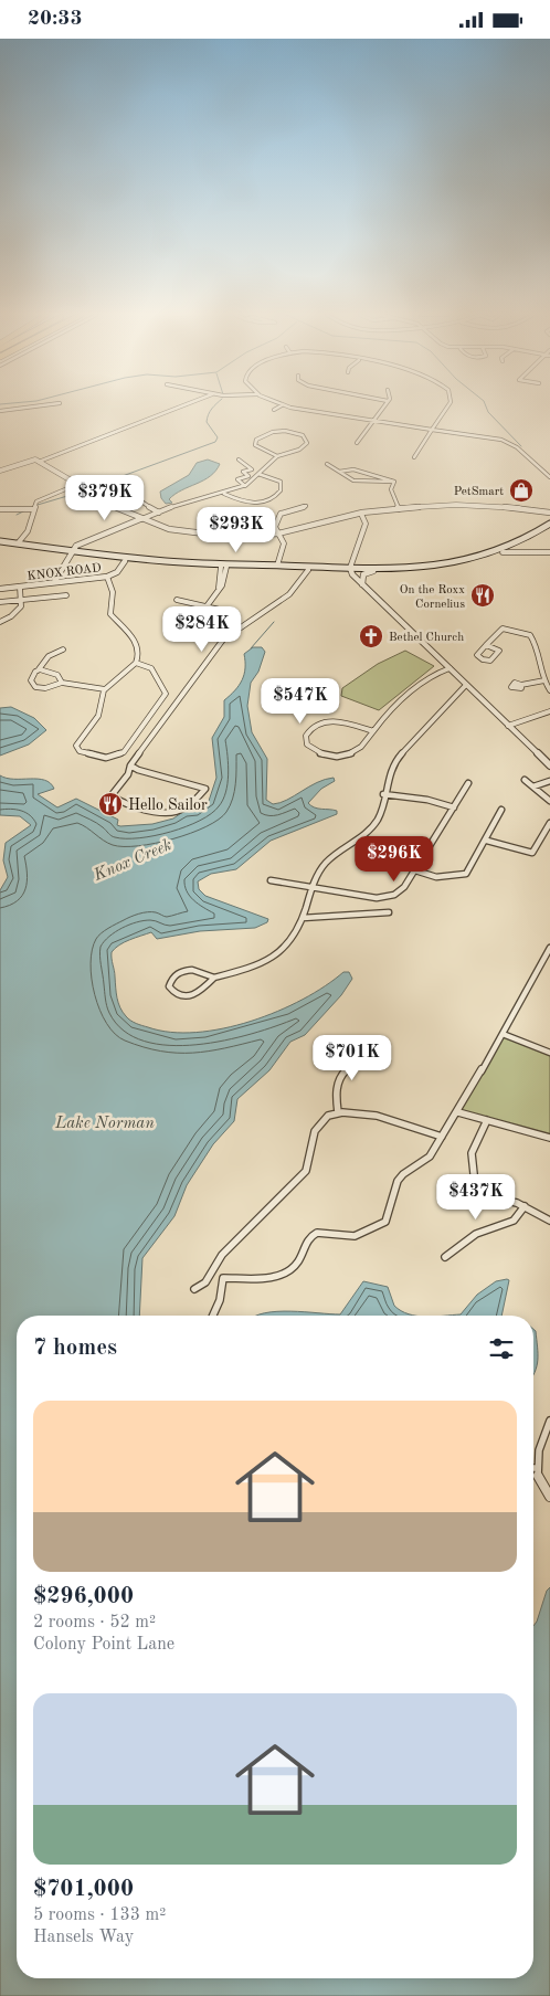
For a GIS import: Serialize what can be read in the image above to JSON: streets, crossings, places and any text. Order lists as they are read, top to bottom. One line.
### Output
{"streets":{"street":["KNOX ROAD"]},"water":["Knox Creek","Lake Norman"],"places":{"shop":["PetSmart"],"restaurant":["On the Roxx Cornelius","Hello Sailor"],"church":["Bethel Church"]},"page":{"status":"20:33","price":["$379K","$293K","$284K","$547K","$296K","$701K","$437K"],"heading":"7 homes","list":[{"name":"$296,000","note":"2 rooms · 52 m² · Colony Point Lane"},{"name":"$701,000","note":"5 rooms · 133 m² · Hansels Way"}]}}
